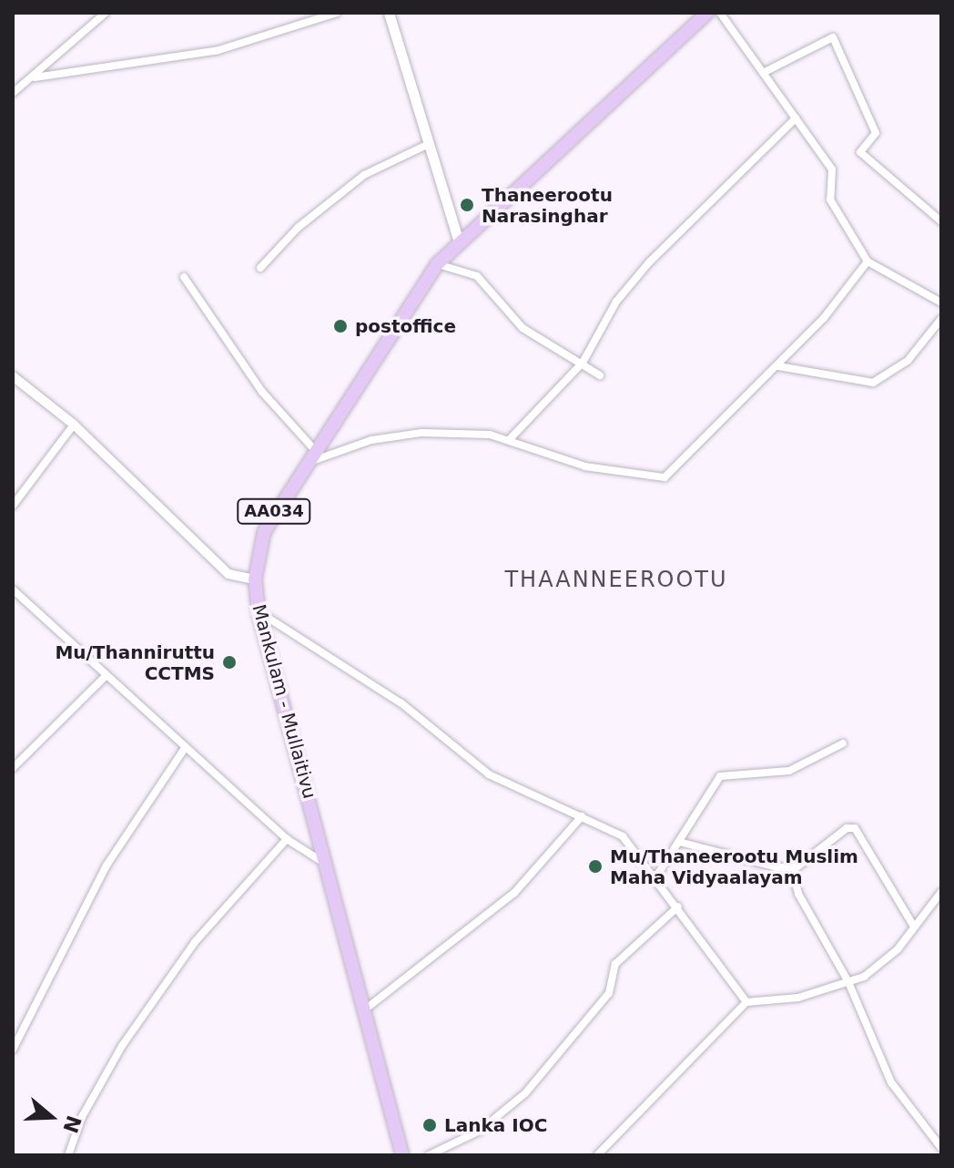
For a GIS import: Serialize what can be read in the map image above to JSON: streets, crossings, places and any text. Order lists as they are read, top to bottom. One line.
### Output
{"streets":{"highway":["AA034","Mankulam - Mullaitivu"]},"districts":["THAANNEEROOTU"],"places":["Thaneerootu Narasinghar","postoffice","Mu/Thanniruttu CCTMS","Mu/Thaneerootu Muslim Maha Vidyaalayam","Lanka IOC"],"north":"right"}
